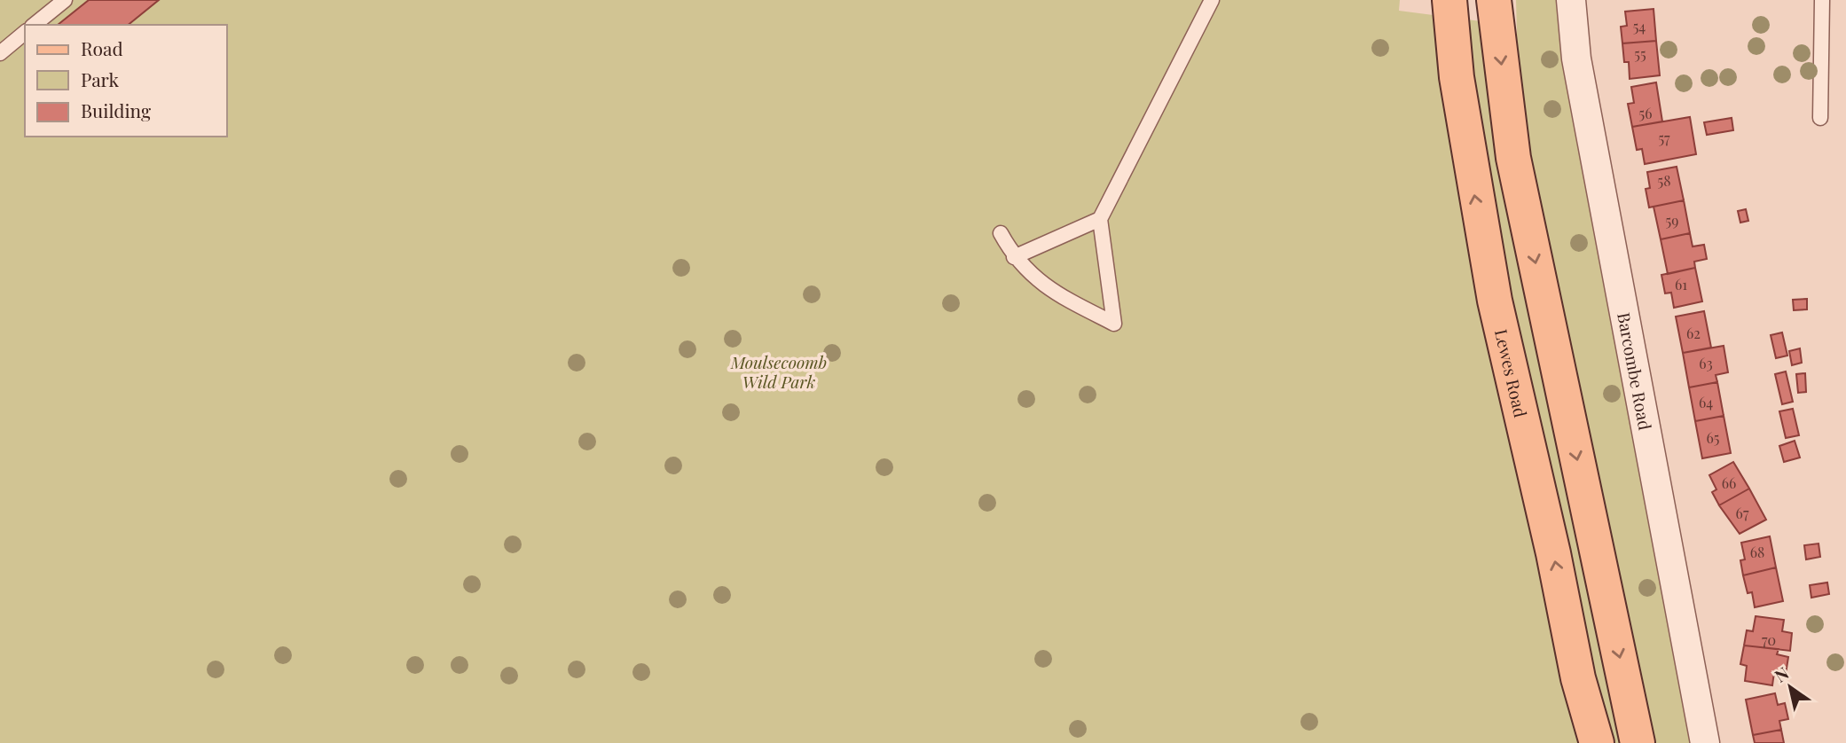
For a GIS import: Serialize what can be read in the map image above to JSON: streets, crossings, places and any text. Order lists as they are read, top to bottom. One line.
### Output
{"streets":{"main road":["Lewes Road"],"street":["Barcombe Road"]},"parks":["Moulsecoomb Wild Park"],"house_numbers":["54","55","56","57","58","59","61","62","63","64","65","66","67","68","70"],"legend":["Road","Park","Building"],"north":"top left"}
